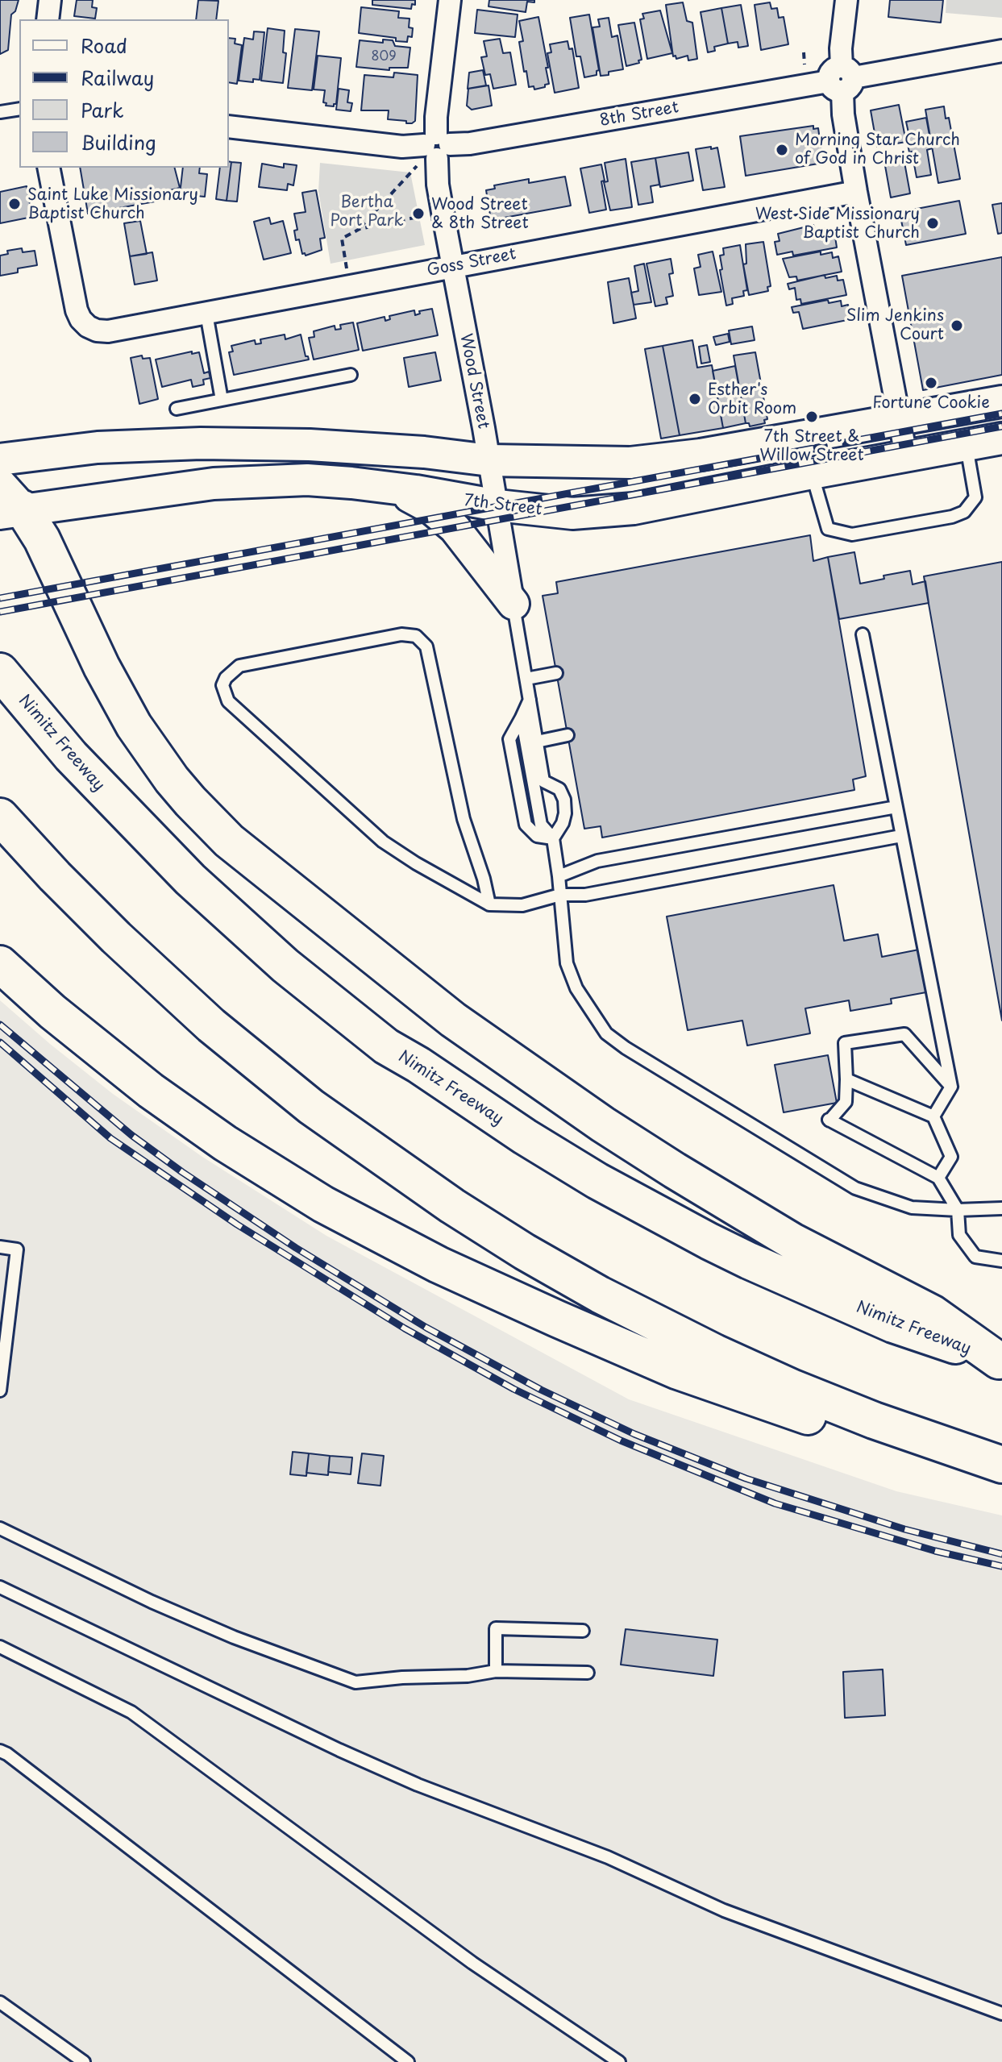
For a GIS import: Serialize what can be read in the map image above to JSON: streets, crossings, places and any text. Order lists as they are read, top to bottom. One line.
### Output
{"streets":{"highway":["Nimitz Freeway"],"main road":["7th Street"],"street":["8th Street","Goss Street","Wood Street"]},"crossings":[["8th Street","Wood Street"],["Goss Street","Wood Street"],["Wood Street","7th Street"]],"parks":["Bertha Port Park"],"places":["Morning Star Church of God in Christ","Saint Luke Missionary Baptist Church","Wood Street & 8th Street","West Side Missionary Baptist Church","Slim Jenkins Court","Fortune Cookie","Esther's Orbit Room","7th Street & Willow Street"],"house_numbers":["809"],"legend":["Road","Railway","Park","Building"]}
